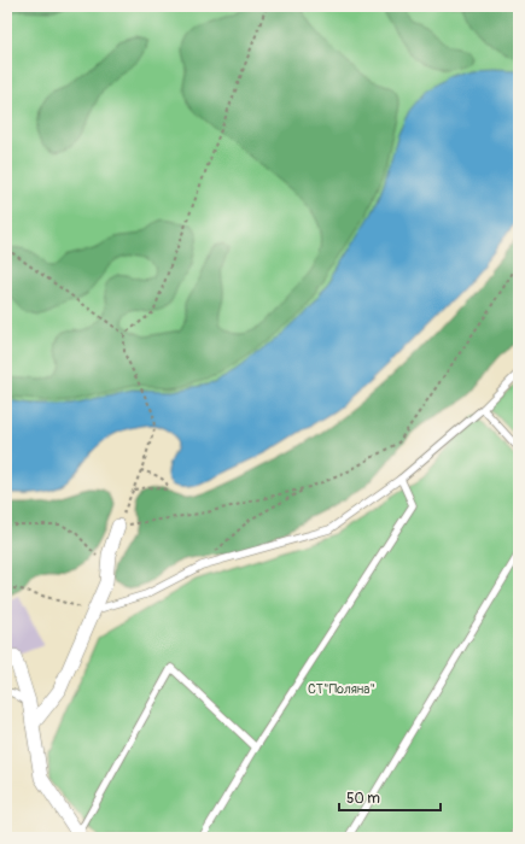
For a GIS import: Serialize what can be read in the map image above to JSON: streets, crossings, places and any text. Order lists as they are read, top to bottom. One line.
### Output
{"parks":["СТ\"Поляна\""],"scale_bar":"50 m"}
